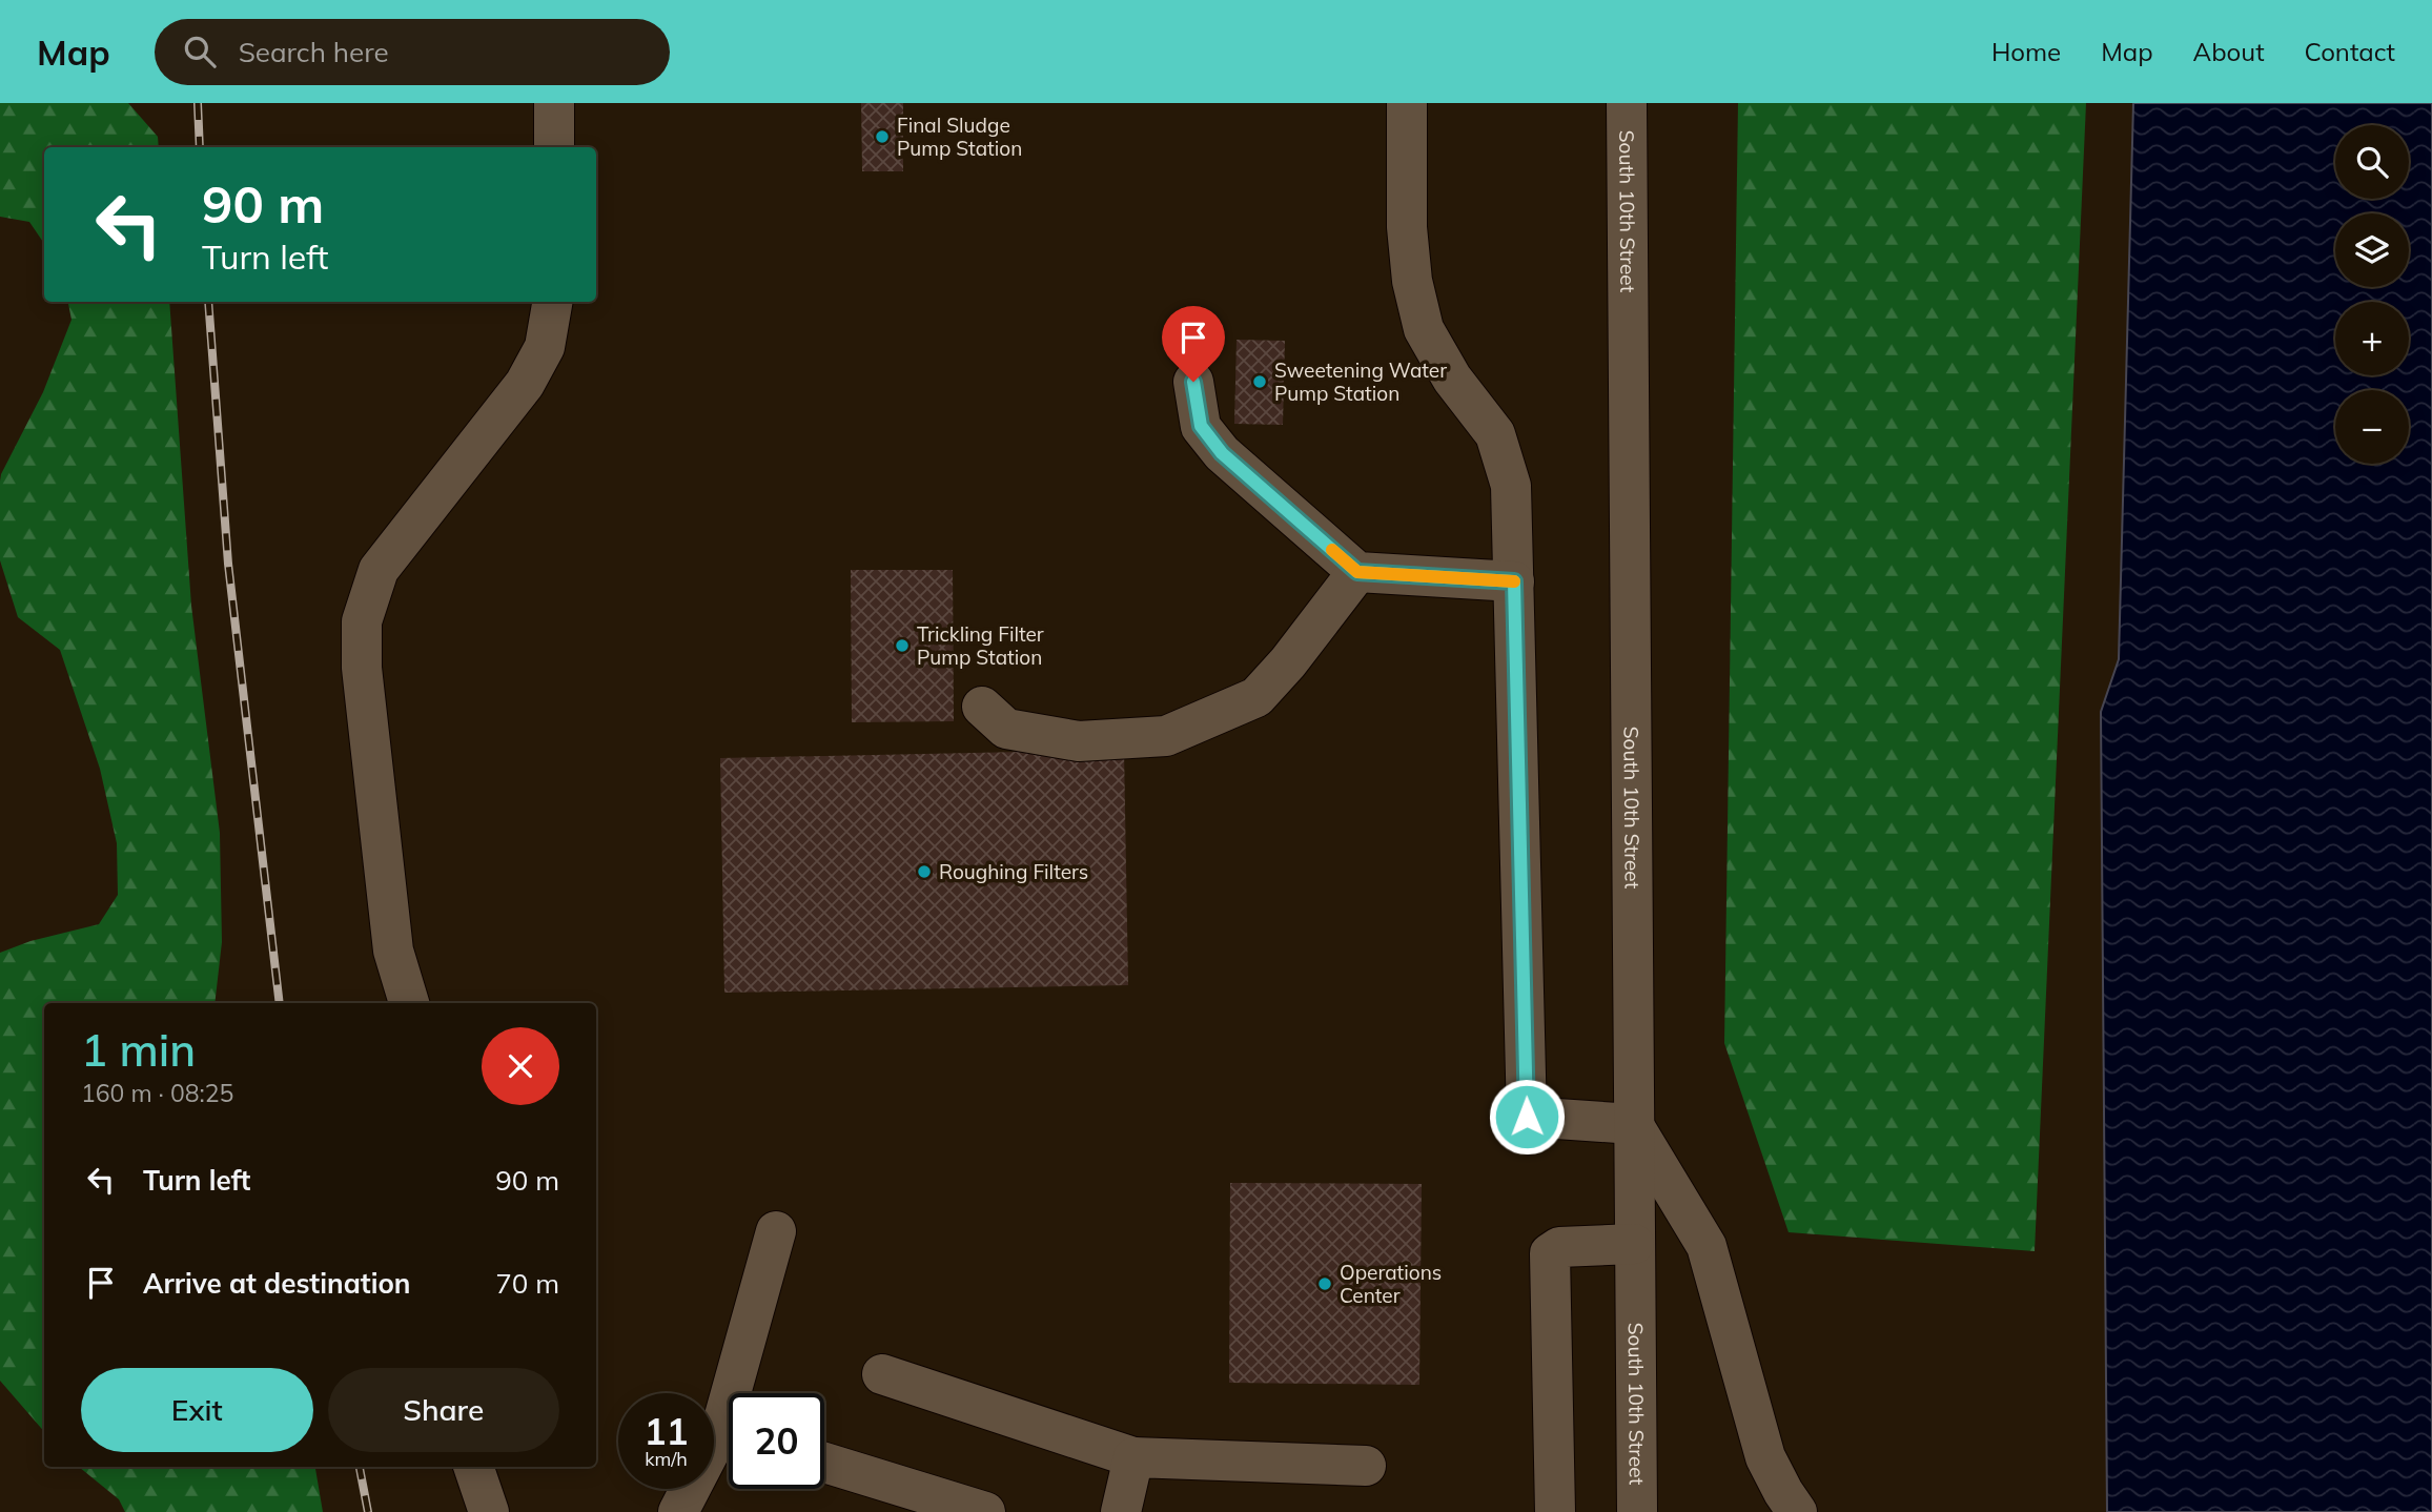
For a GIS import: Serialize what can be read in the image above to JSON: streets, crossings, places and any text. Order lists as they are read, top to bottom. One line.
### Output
{"streets":{"street":["South 10th Street"]},"places":["Final Sludge Pump Station","Sweetening Water Pump Station","Trickling Filter Pump Station","Roughing Filters","Operations Center"],"page":{"header":"Map","search":"Search here","nav":["Home","Map","About","Contact"],"map_buttons":["+","−"],"turn":["90 m","Turn left"],"heading":["1 min","160 m · 08:25"],"list":[{"name":"Turn left","value":"90 m"},{"name":"Arrive at destination","value":"70 m"}],"buttons":["Exit","Share"],"speed":"11 km/h","limit":"20"}}
